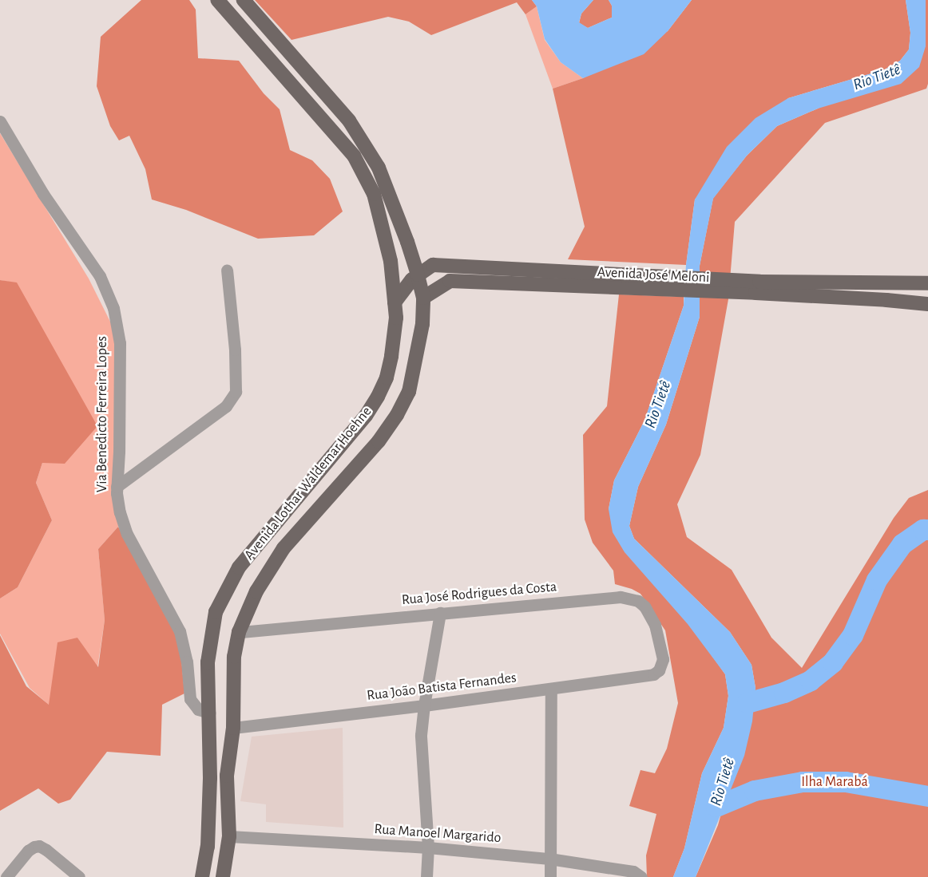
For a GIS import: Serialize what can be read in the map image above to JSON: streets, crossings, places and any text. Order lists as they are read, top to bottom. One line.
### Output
{"streets":{"main road":["Avenida José Meloni","Avenida Lothar Waldemar Hoehne"],"street":["Via Benedicto Ferreira Lopes","Rua José Rodrigues da Costa","Rua João Batista Fernandes","Rua Manoel Margarido"]},"crossings":[["Avenida José Meloni","Avenida Lothar Waldemar Hoehne"],["Via Benedicto Ferreira Lopes","Avenida Lothar Waldemar Hoehne"],["Avenida Lothar Waldemar Hoehne","Rua José Rodrigues da Costa"],["Avenida Lothar Waldemar Hoehne","Rua João Batista Fernandes"],["Avenida Lothar Waldemar Hoehne","Rua Manoel Margarido"],["Rua José Rodrigues da Costa","Rua João Batista Fernandes"]],"water":["Rio Tietê"],"parks":["Ilha Marabá"]}
